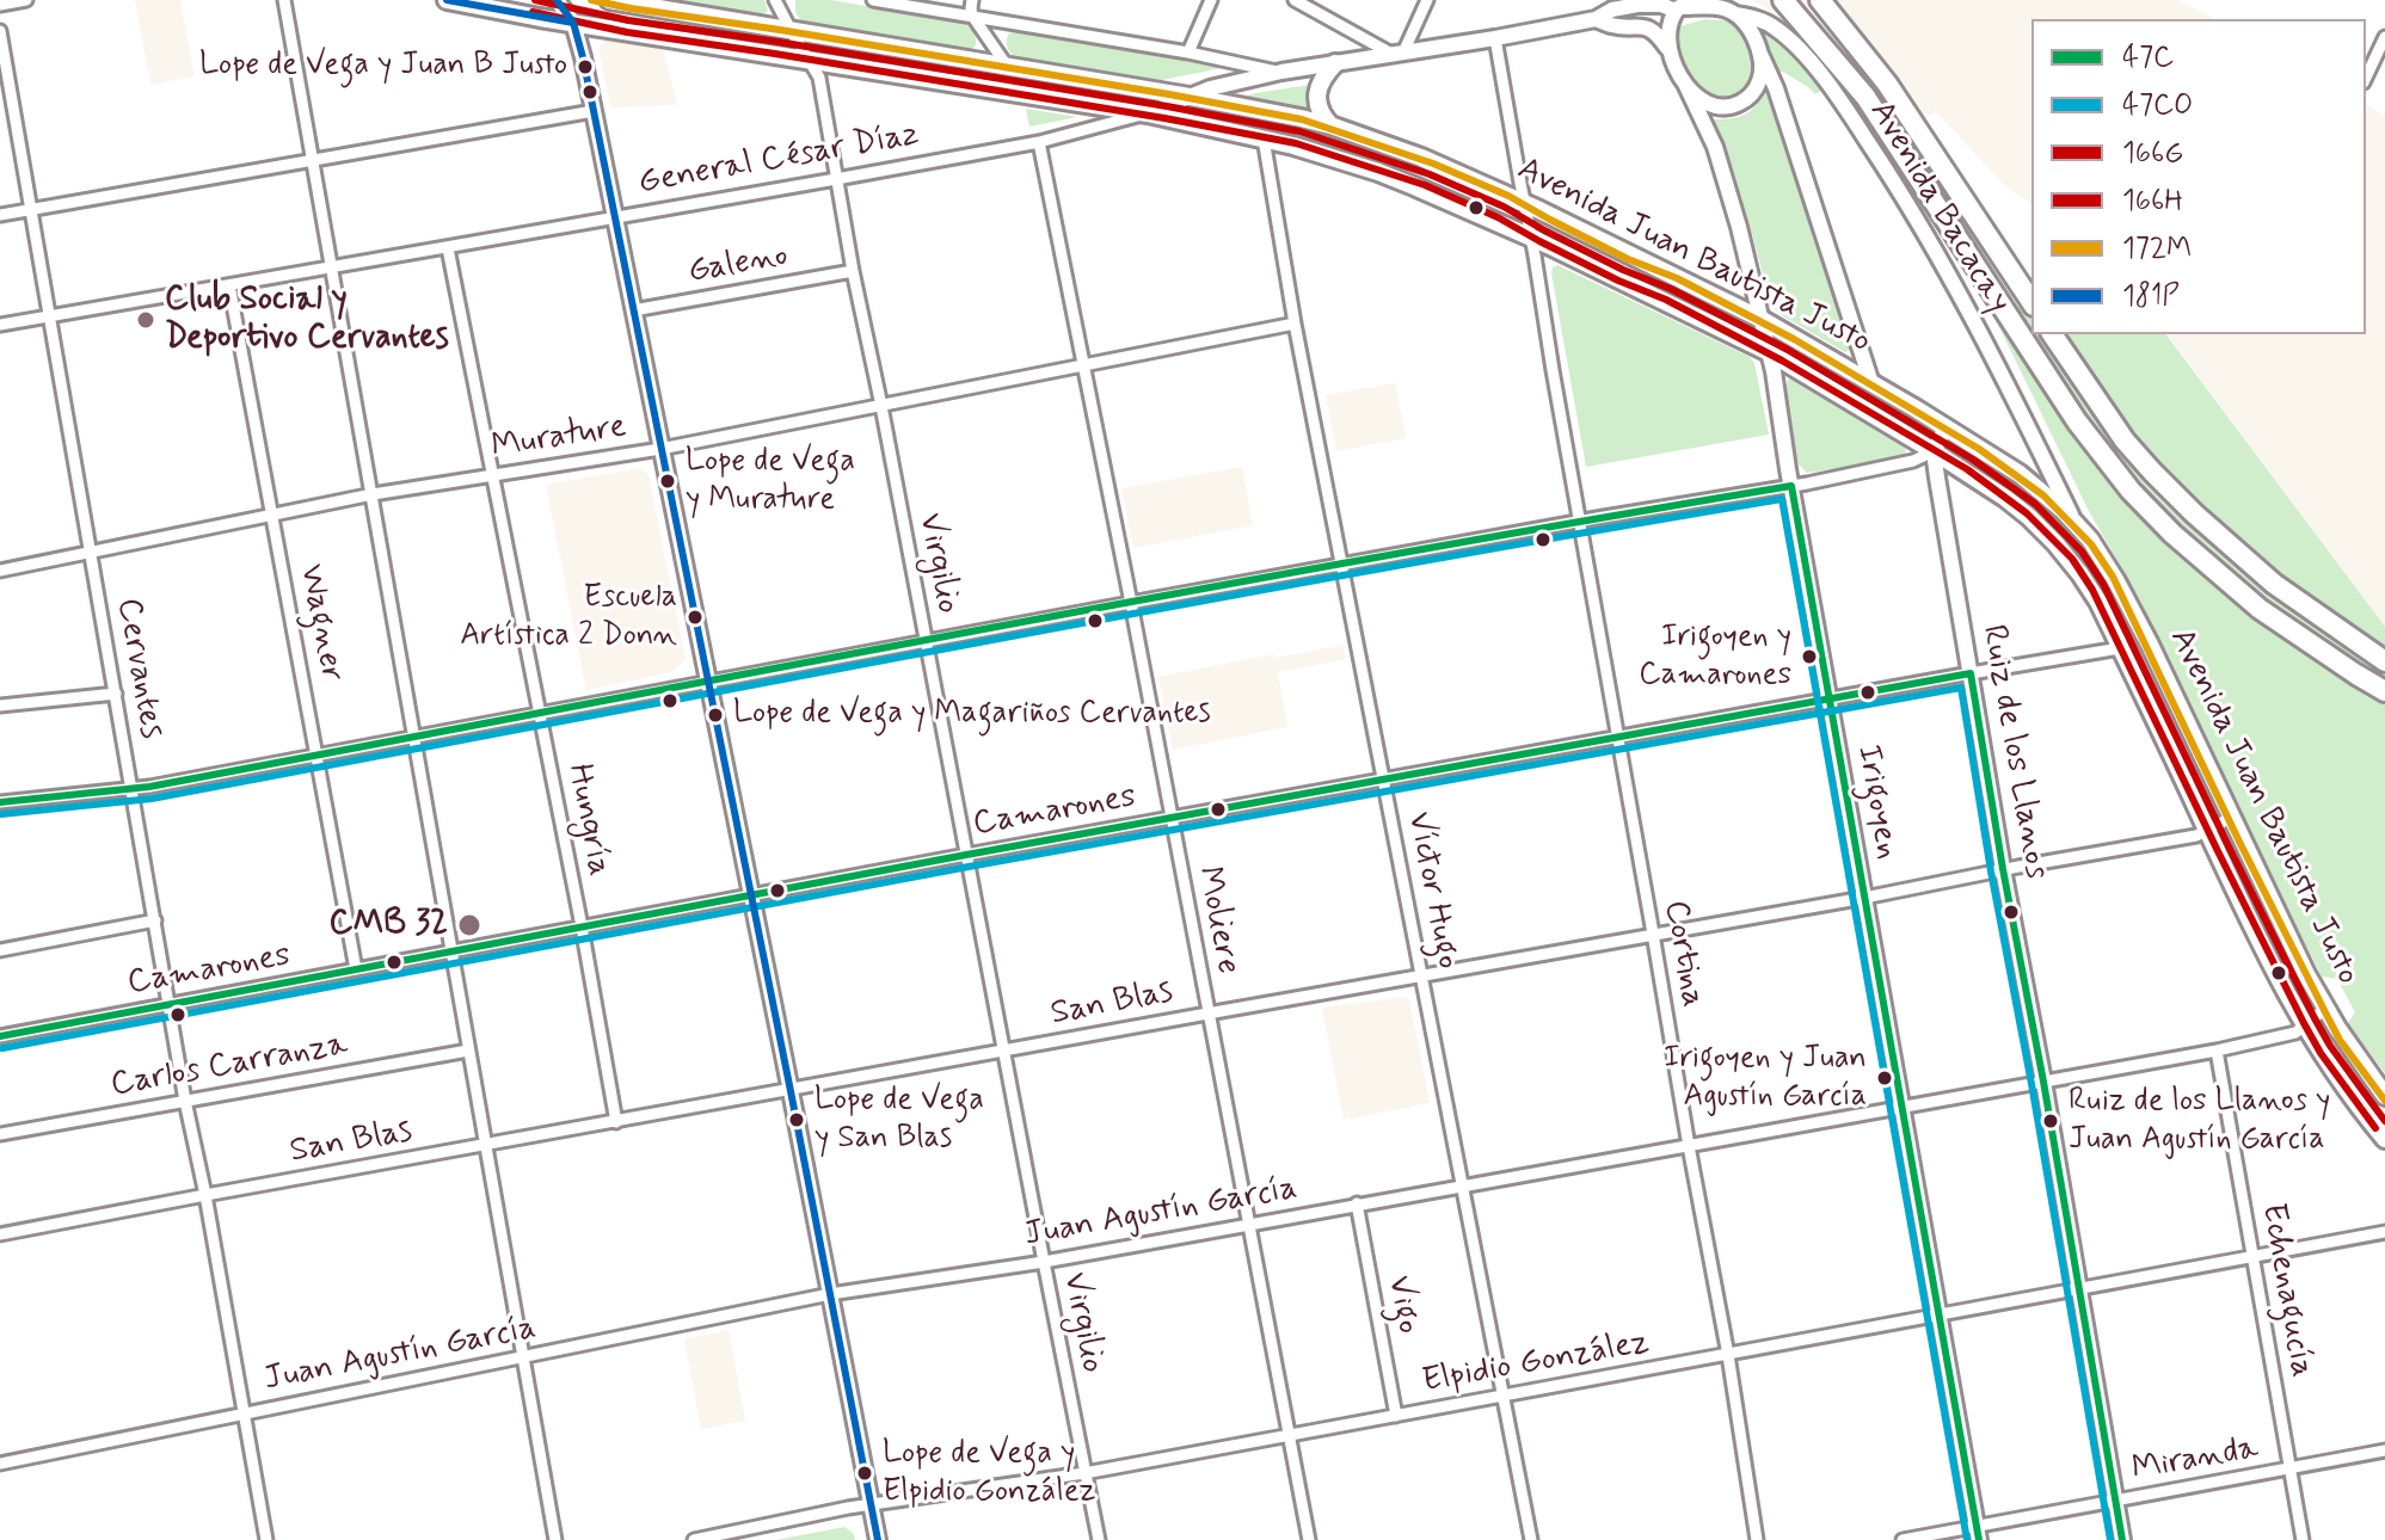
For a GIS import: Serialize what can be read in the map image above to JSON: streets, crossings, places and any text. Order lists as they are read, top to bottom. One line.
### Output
{"streets":{"main road":["Avenida Juan Bautista Justo"],"street":["General César Díaz","Avenida Bacacay","Galeno","Murature","Virgilio","Wagner","Cervantes","Ruiz de los Llanos","Irigoyen","Camarones","Hungría","Víctor Hugo","Moliere","Cortina","San Blas","Carlos Carranza","Juan Agustín García","Echenagucía","Vigo","Elpidio González","Miranda"]},"crossings":[["General César Díaz","Avenida Juan Bautista Justo"],["General César Díaz","Virgilio"],["General César Díaz","Wagner"],["General César Díaz","Cervantes"],["General César Díaz","Hungría"],["General César Díaz","Moliere"],["General César Díaz","Cortina"],["Avenida Bacacay","Avenida Juan Bautista Justo"],["Avenida Bacacay","Irigoyen"],["Avenida Juan Bautista Justo","Virgilio"],["Avenida Juan Bautista Justo","Ruiz de los Llanos"],["Avenida Juan Bautista Justo","Irigoyen"],["Avenida Juan Bautista Justo","Camarones"],["Avenida Juan Bautista Justo","Víctor Hugo"],["Avenida Juan Bautista Justo","Cortina"],["Avenida Juan Bautista Justo","San Blas"],["Avenida Juan Bautista Justo","Juan Agustín García"],["Galeno","Virgilio"],["Murature","Virgilio"],["Murature","Wagner"],["Murature","Cervantes"],["Murature","Hungría"],["Murature","Víctor Hugo"],["Murature","Moliere"],["Virgilio","Camarones"],["Virgilio","San Blas"],["Virgilio","Juan Agustín García"],["Virgilio","Elpidio González"],["Wagner","Camarones"],["Cervantes","Camarones"],["Cervantes","San Blas"],["Cervantes","Carlos Carranza"],["Cervantes","Juan Agustín García"],["Ruiz de los Llanos","Camarones"],["Ruiz de los Llanos","San Blas"],["Ruiz de los Llanos","Juan Agustín García"],["Ruiz de los Llanos","Elpidio González"],["Ruiz de los Llanos","Miranda"],["Irigoyen","Camarones"],["Irigoyen","San Blas"],["Irigoyen","Juan Agustín García"],["Irigoyen","Elpidio González"],["Irigoyen","Miranda"],["Camarones","Hungría"],["Camarones","Víctor Hugo"],["Camarones","Moliere"],["Camarones","Cortina"],["Hungría","San Blas"],["Víctor Hugo","San Blas"],["Víctor Hugo","Juan Agustín García"],["Víctor Hugo","Elpidio González"],["Moliere","San Blas"],["Moliere","Juan Agustín García"],["Moliere","Elpidio González"],["Cortina","San Blas"],["Cortina","Juan Agustín García"],["Cortina","Elpidio González"],["Juan Agustín García","Echenagucía"],["Juan Agustín García","Vigo"],["Echenagucía","Elpidio González"],["Echenagucía","Miranda"],["Vigo","Elpidio González"]],"places":["Lope de Vega y Juan B Justo","Club Social y Deportivo Cervantes","Lope de Vega y Murature","Escuela Artística 2 Donn","Irigoyen y Camarones","Lope de Vega y Magariños Cervantes","CMB 32","Irigoyen y Juan Agustín García","Lope de Vega y San Blas","Ruiz de los Llanos y Juan Agustín García","Lope de Vega y Elpidio González"],"lines":["transit line 166G","transit line 172M","transit line 181P","transit line 166H","transit line 47C","transit line 47CO"],"legend":["47C","47CO","166G","166H","172M","181P"]}
